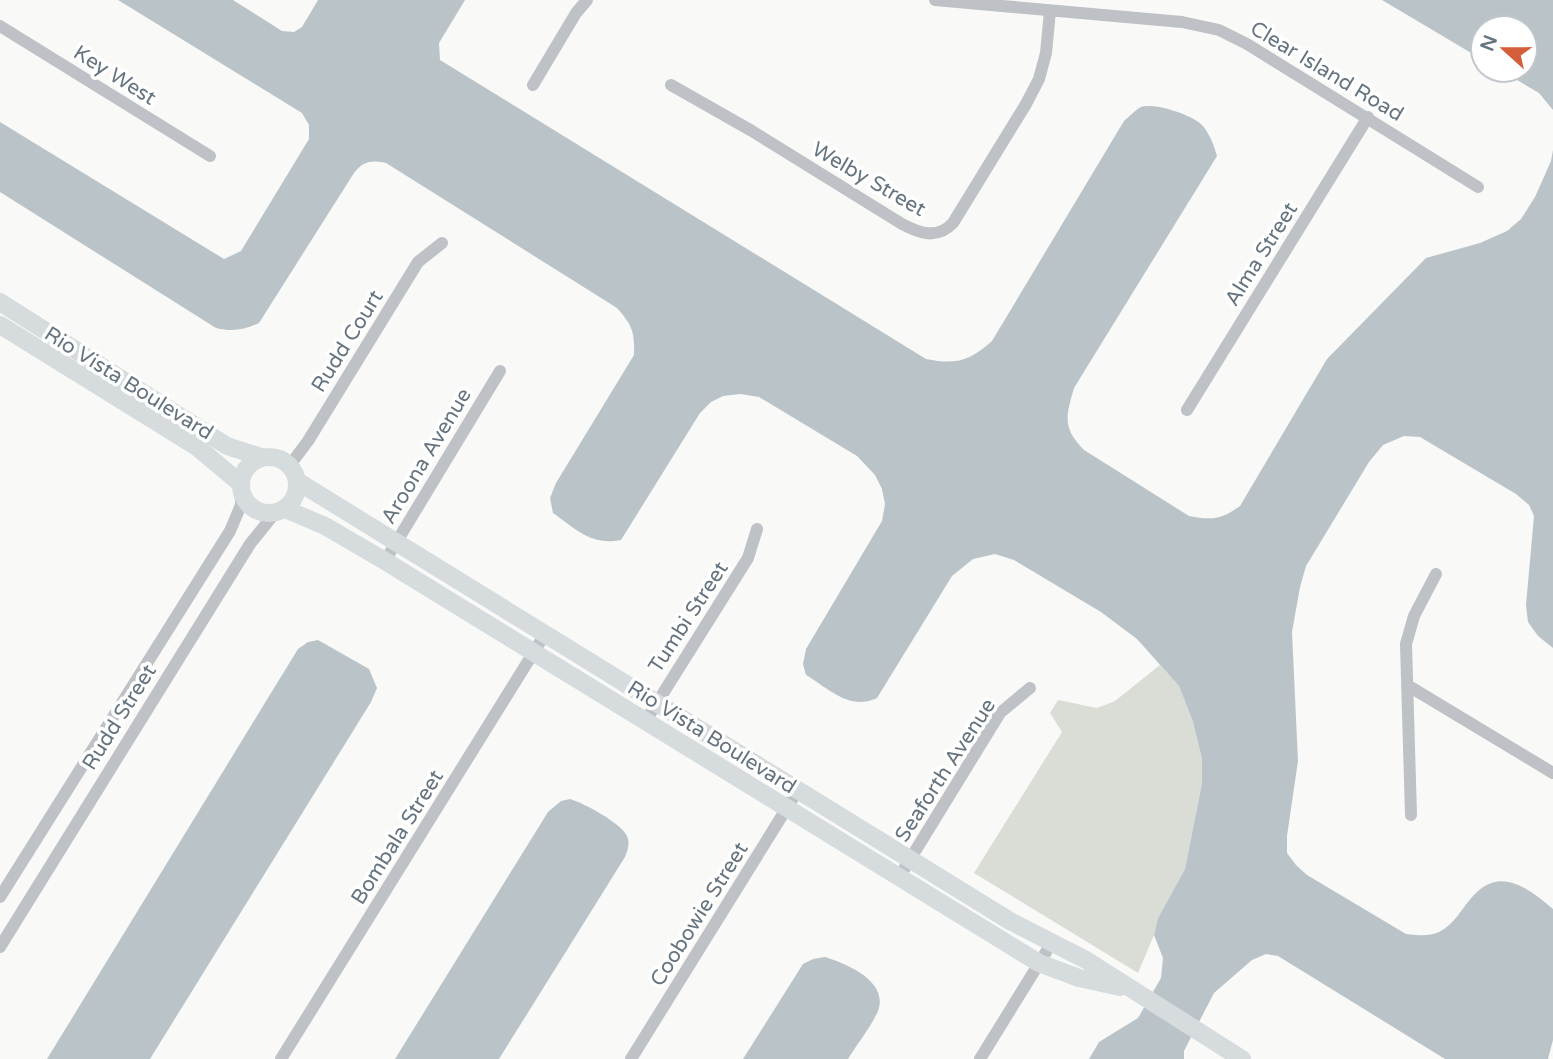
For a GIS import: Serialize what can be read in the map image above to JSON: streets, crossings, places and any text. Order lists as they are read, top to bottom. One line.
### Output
{"streets":{"street":["Clear Island Road","Key West","Welby Street","Alma Street","Rudd Court","Rio Vista Boulevard","Aroona Avenue","Tumbi Street","Rudd Street","Seaforth Avenue","Bombala Street","Coobowie Street"]},"crossings":[["Clear Island Road","Welby Street"],["Clear Island Road","Alma Street"],["Rudd Court","Rio Vista Boulevard"],["Rudd Court","Rudd Street"],["Rio Vista Boulevard","Aroona Avenue"],["Rio Vista Boulevard","Tumbi Street"],["Rio Vista Boulevard","Rudd Street"],["Rio Vista Boulevard","Seaforth Avenue"],["Rio Vista Boulevard","Bombala Street"],["Rio Vista Boulevard","Coobowie Street"]],"north":"left"}
